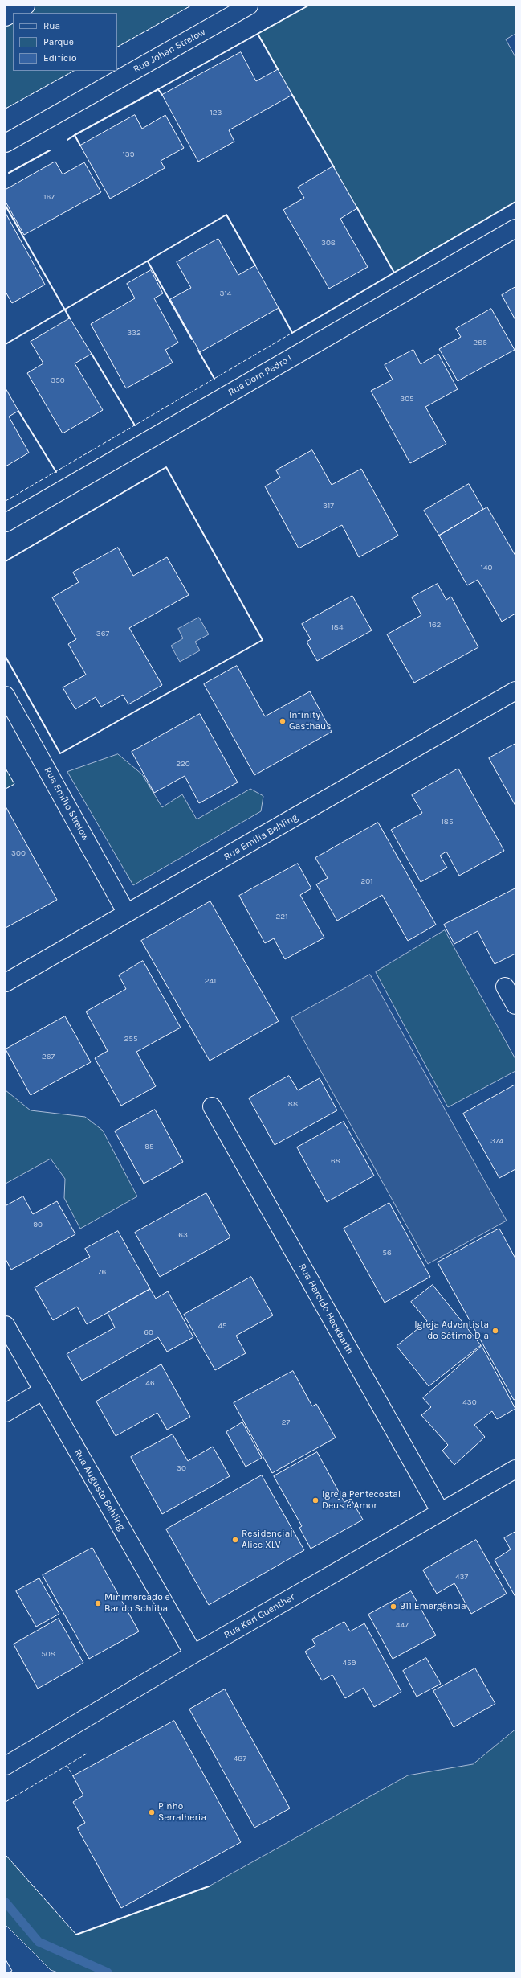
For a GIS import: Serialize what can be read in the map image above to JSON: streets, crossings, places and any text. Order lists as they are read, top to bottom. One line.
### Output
{"streets":{"street":["Rua Johan Strelow","Rua Dom Pedro I","Rua Emílio Strelow","Rua Emília Behling","Rua Haroldo Hackbarth","Rua Augusto Behling","Rua Karl Guenther"]},"crossings":[["Rua Emílio Strelow","Rua Emília Behling"],["Rua Haroldo Hackbarth","Rua Karl Guenther"],["Rua Augusto Behling","Rua Karl Guenther"]],"places":["Infinity Gasthaus","Igreja Adventista do Sétimo Dia","Igreja Pentecostal Deus é Amor","Residencial Alice XLV","Minimercado e Bar do Schliba","911 Emergência","Pinho Serralheria"],"house_numbers":["123","139","167","308","314","332","285","350","305","317","140","162","184","367","220","185","300","201","221","241","255","267","88","374","95","68","90","63","56","76","45","60","46","430","27","30","437","447","508","459","487"],"legend":["Rua","Parque","Edifício"]}
